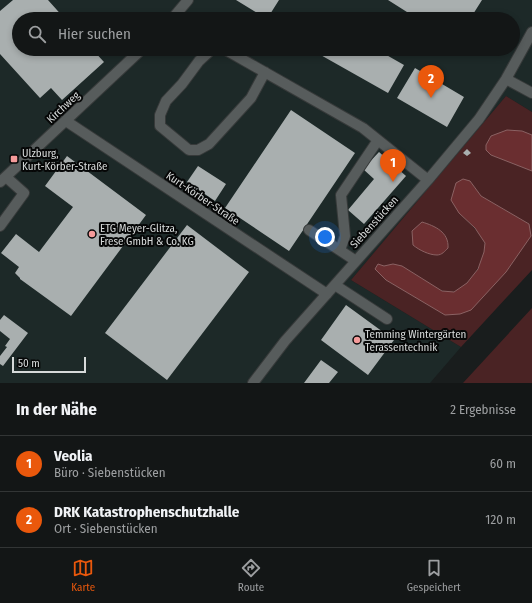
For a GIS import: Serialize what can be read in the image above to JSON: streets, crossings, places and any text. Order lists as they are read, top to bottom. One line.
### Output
{"streets":{"street":["Kirchweg","Kurt-Körber-Straße","Siebenstücken"]},"crossings":[["Kirchweg","Kurt-Körber-Straße"],["Kurt-Körber-Straße","Siebenstücken"]],"places":{"transit":["Ulzburg, Kurt-Körber-Straße"],"other":["ETG Meyer-Glitza, Frese GmbH & Co. KG","Temming Wintergärten Terassentechnik"]},"scale_bar":"50 m","page":{"search":"Hier suchen","pins":["2","1"],"scale":"50 m","heading":["In der Nähe","2 Ergebnisse"],"list":[{"mark":"1","name":"Veolia","note":"Büro · Siebenstücken","value":"60 m"},{"mark":"2","name":"DRK Katastrophenschutzhalle","note":"Ort · Siebenstücken","value":"120 m"}],"nav":["Karte","Route","Gespeichert"]}}
